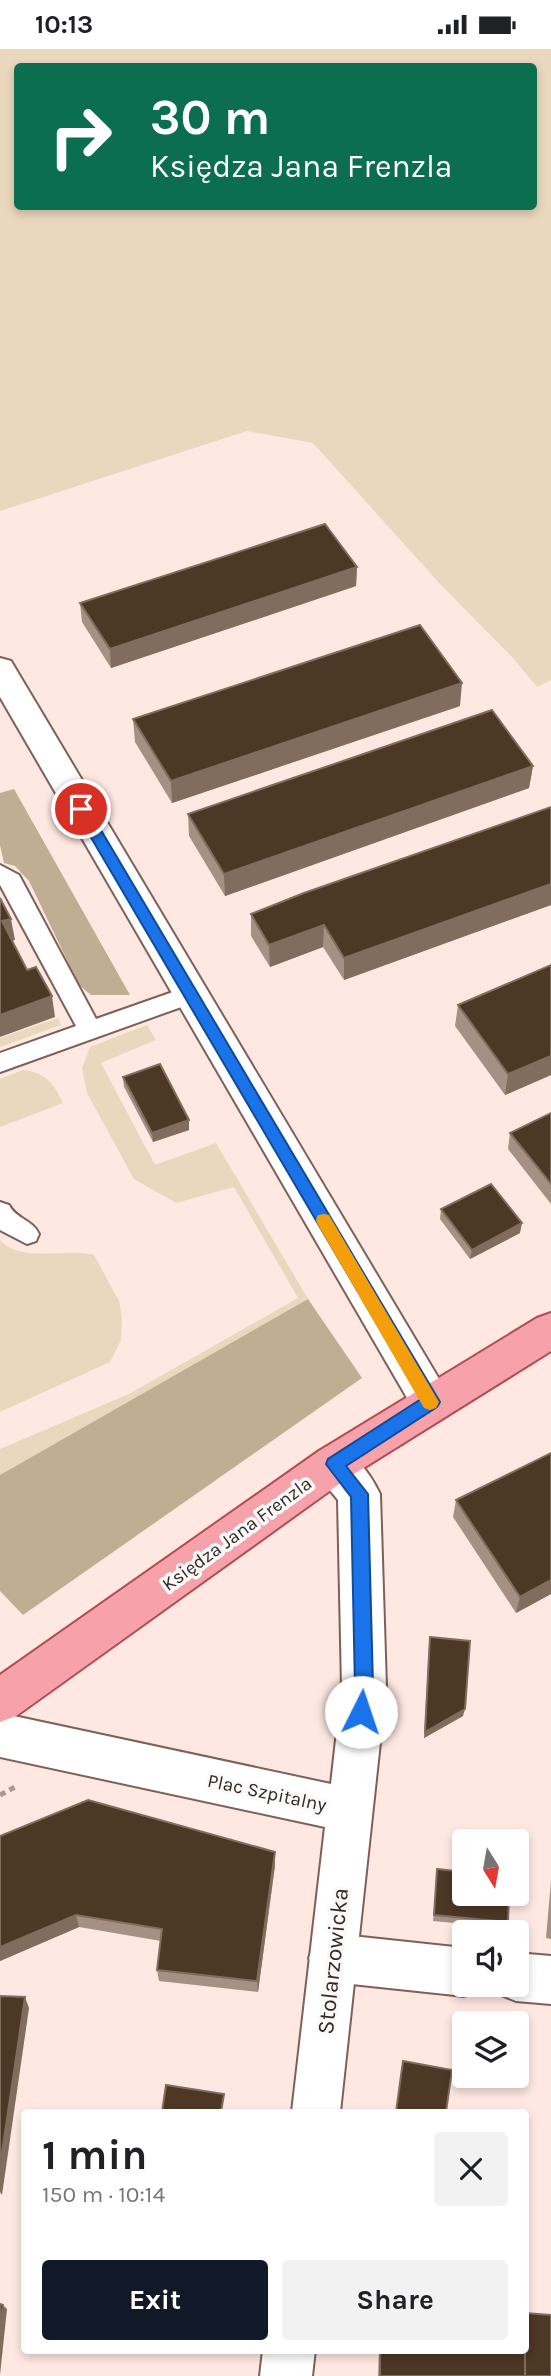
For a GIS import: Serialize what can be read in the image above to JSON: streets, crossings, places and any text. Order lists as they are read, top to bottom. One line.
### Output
{"streets":{"main road":["Księdza Jana Frenzla"],"street":["Plac Szpitalny","Stolarzowicka"]},"crossings":[["Księdza Jana Frenzla","Plac Szpitalny"],["Plac Szpitalny","Stolarzowicka"]],"north":"bottom","page":{"status":"10:13","turn":["30 m","Księdza Jana Frenzla"],"heading":["1 min","150 m · 10:14"],"buttons":["Exit","Share"]}}
